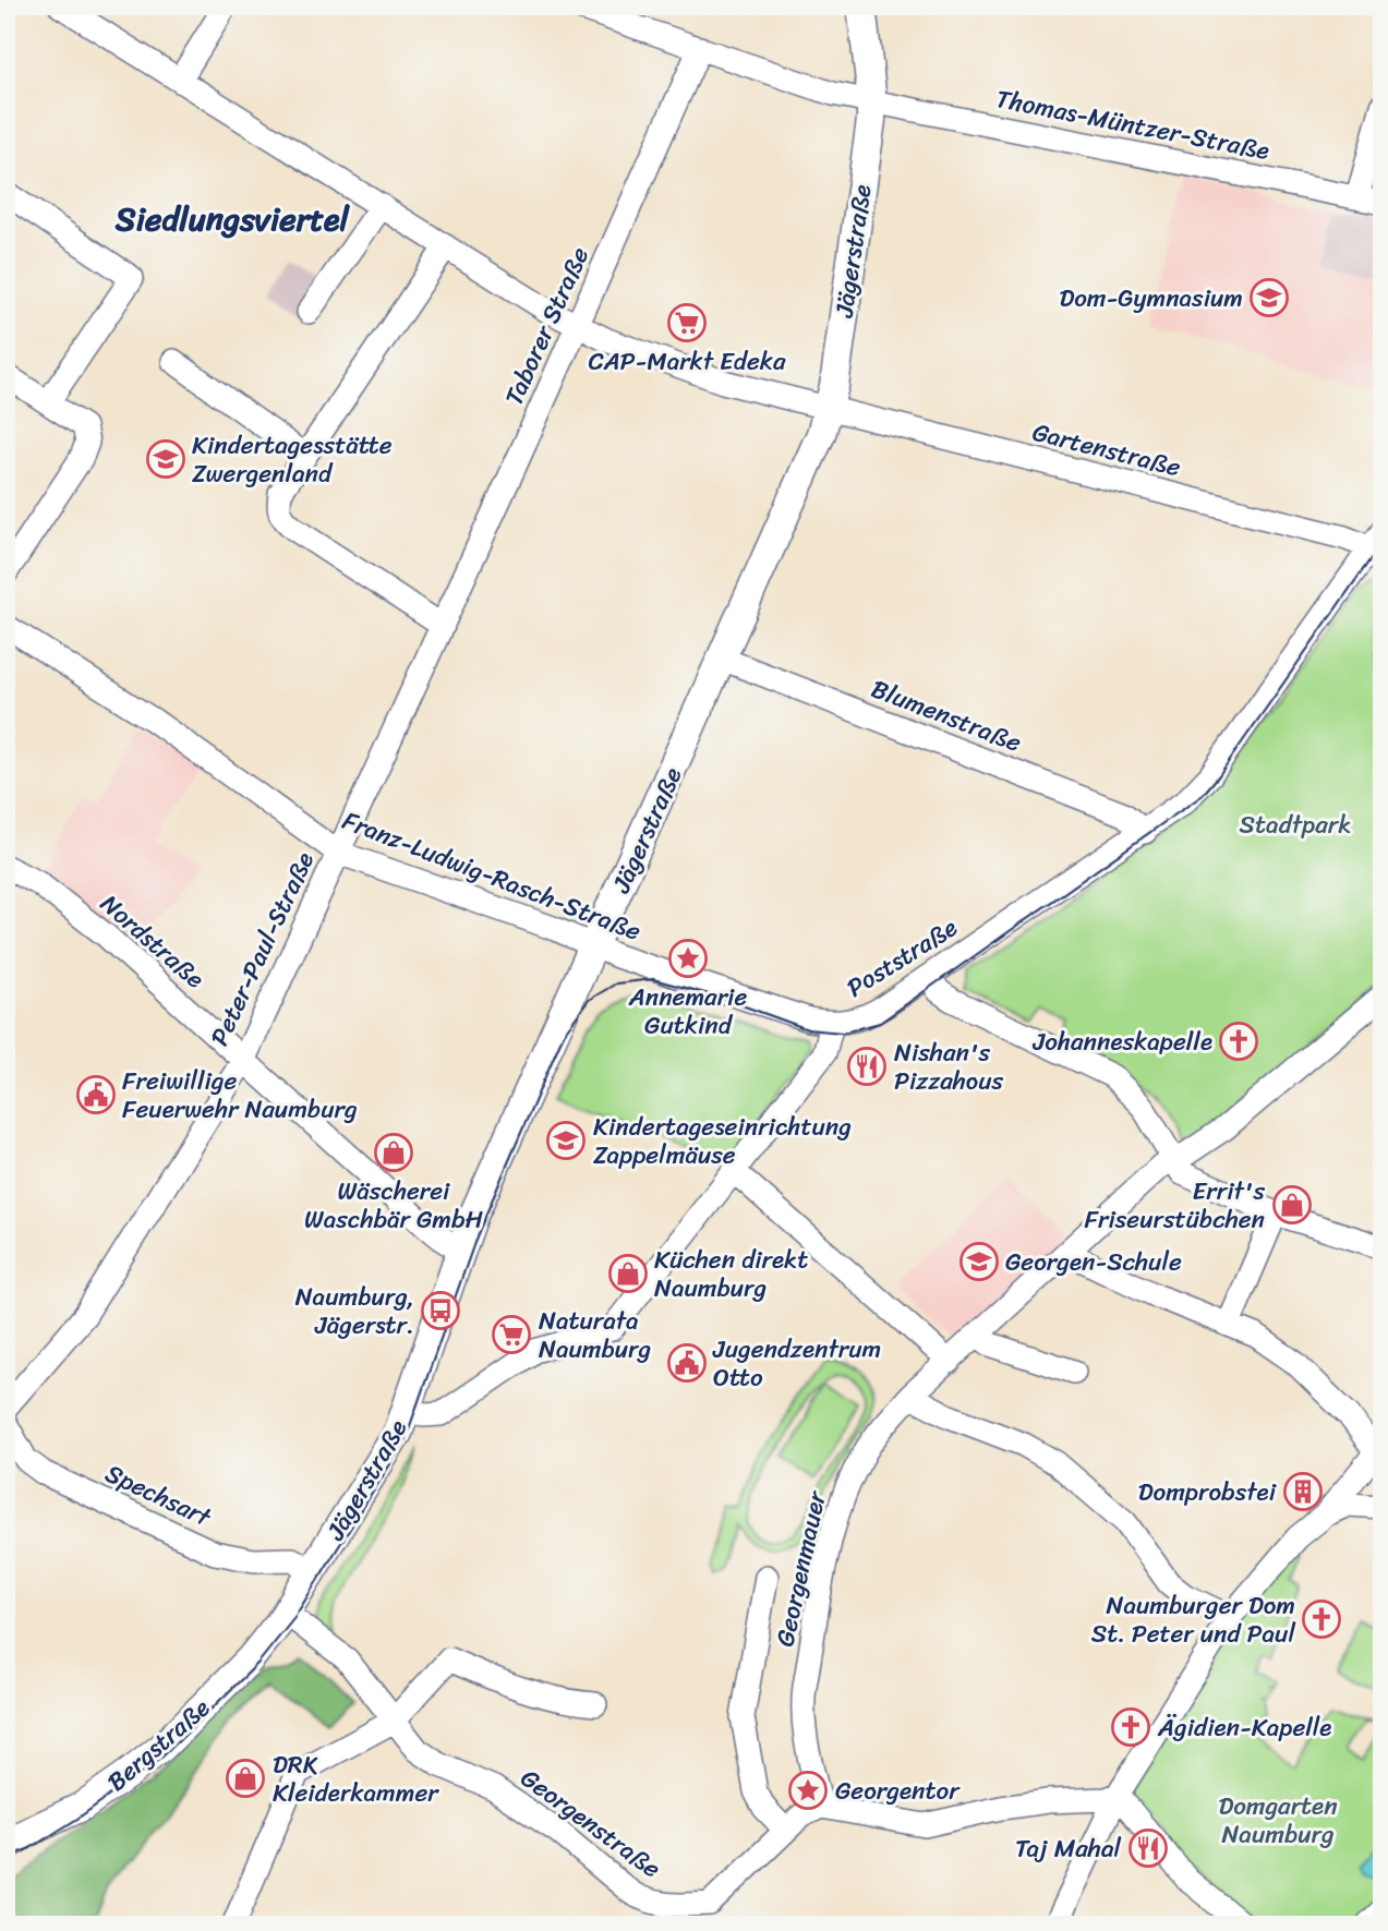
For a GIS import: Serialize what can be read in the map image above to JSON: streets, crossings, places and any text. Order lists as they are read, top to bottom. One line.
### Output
{"streets":{"main road":["Jägerstraße","Bergstraße"],"street":["Thomas-Müntzer-Straße","Taborer Straße","Gartenstraße","Blumenstraße","Franz-Ludwig-Rasch-Straße","Nordstraße","Peter-Paul-Straße","Poststraße","Spechsart","Georgenmauer","Georgenstraße"]},"crossings":[["Thomas-Müntzer-Straße","Jägerstraße"],["Thomas-Müntzer-Straße","Taborer Straße"],["Jägerstraße","Gartenstraße"],["Jägerstraße","Blumenstraße"],["Jägerstraße","Franz-Ludwig-Rasch-Straße"],["Jägerstraße","Nordstraße"],["Jägerstraße","Poststraße"],["Jägerstraße","Spechsart"],["Jägerstraße","Bergstraße"],["Jägerstraße","Georgenstraße"],["Taborer Straße","Gartenstraße"],["Taborer Straße","Franz-Ludwig-Rasch-Straße"],["Taborer Straße","Peter-Paul-Straße"],["Gartenstraße","Poststraße"],["Blumenstraße","Poststraße"],["Franz-Ludwig-Rasch-Straße","Peter-Paul-Straße"],["Franz-Ludwig-Rasch-Straße","Poststraße"],["Nordstraße","Peter-Paul-Straße"],["Georgenmauer","Georgenstraße"],["Bergstraße","Georgenstraße"]],"districts":["Siedlungsviertel"],"parks":["Stadtpark","Domgarten Naumburg"],"places":{"school or university":["Dom-Gymnasium","Kindertagesstätte Zwergenland","Kindertageseinrichtung Zappelmäuse","Georgen-Schule"],"supermarket":["CAP-Markt Edeka","Naturata Naumburg"],"place":["Annemarie Gutkind","Georgentor"],"church":["Johanneskapelle","Naumburger Dom St. Peter und Paul","Ägidien-Kapelle"],"restaurant":["Nishan's Pizzahous","Taj Mahal"],"public building":["Freiwillige Feuerwehr Naumburg","Jugendzentrum Otto"],"shop":["Wäscherei Waschbär GmbH","Errit's Friseurstübchen","Küchen direkt Naumburg","DRK Kleiderkammer"],"bus stop":["Naumburg, Jägerstr."],"building":["Domprobstei"]}}
